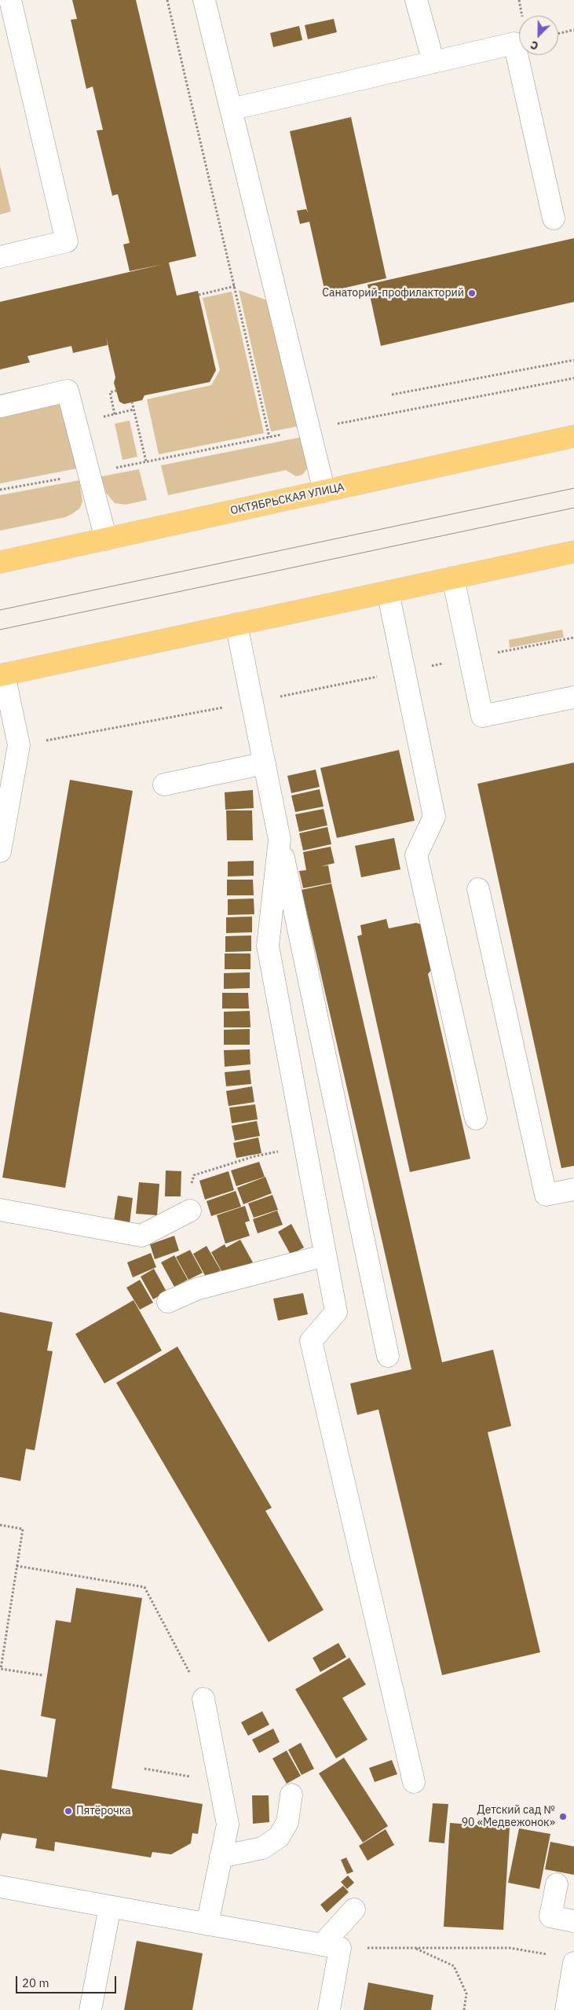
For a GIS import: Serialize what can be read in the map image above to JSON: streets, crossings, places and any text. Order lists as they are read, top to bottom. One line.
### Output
{"streets":{"main road":["ОКТЯБРЬСКАЯ УЛИЦА"]},"places":["Санаторий-профилакторий","Пятёрочка","Детский сад № 90 «Медвежонок»"],"scale_bar":"20 m","north":"bottom left"}
